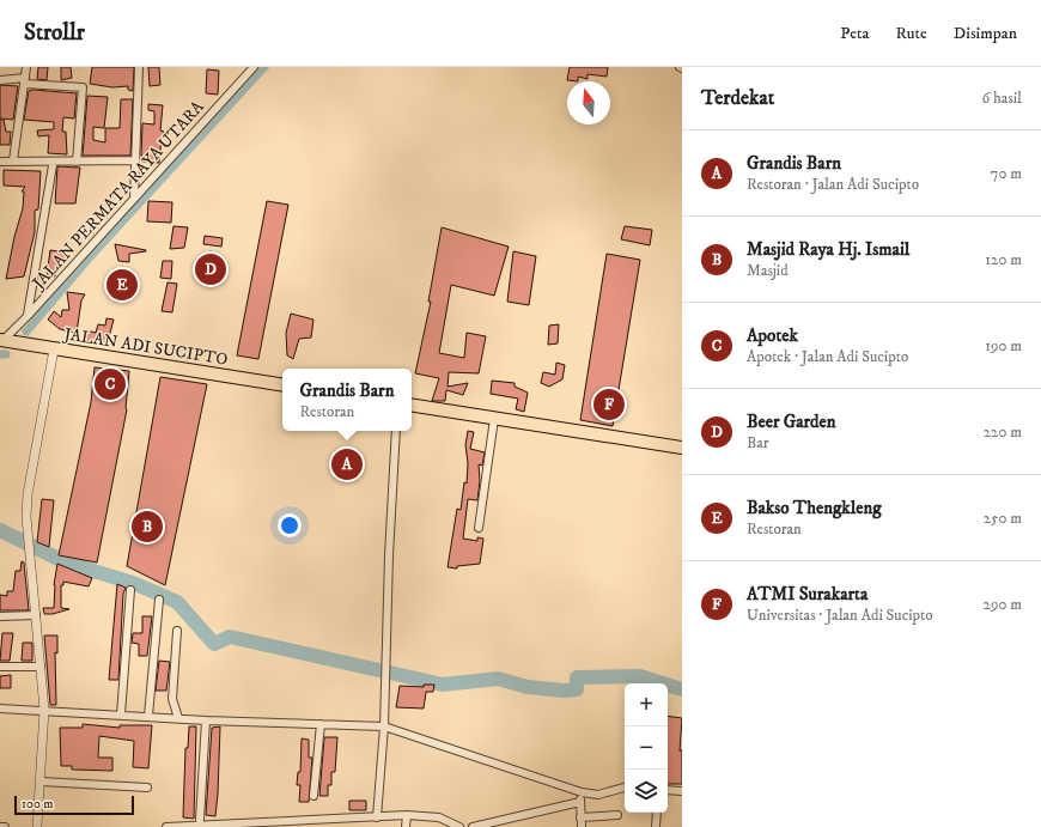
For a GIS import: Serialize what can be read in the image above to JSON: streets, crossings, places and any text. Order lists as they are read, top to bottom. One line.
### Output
{"streets":{"highway":["JALAN ADI SUCIPTO"],"street":["JALAN PERMATA RAYA UTARA"]},"crossings":[["JALAN PERMATA RAYA UTARA","JALAN ADI SUCIPTO"]],"scale_bar":"100 m","north":"top","page":{"header":"Strollr","nav":["Peta","Rute","Disimpan"],"heading":["Terdekat","6 hasil"],"list":[{"mark":"A","name":"Grandis Barn","note":"Restoran · Jalan Adi Sucipto","value":"70 m"},{"mark":"B","name":"Masjid Raya Hj. Ismail","note":"Masjid","value":"120 m"},{"mark":"C","name":"Apotek","note":"Apotek · Jalan Adi Sucipto","value":"190 m"},{"mark":"D","name":"Beer Garden","note":"Bar","value":"220 m"},{"mark":"E","name":"Bakso Thengkleng","note":"Restoran","value":"250 m"},{"mark":"F","name":"ATMI Surakarta","note":"Universitas · Jalan Adi Sucipto","value":"290 m"}],"pins":["D","E","C","F","A","B"],"popup":["Grandis Barn","Restoran"],"map_buttons":["+","−"],"scale":"100 m"}}
